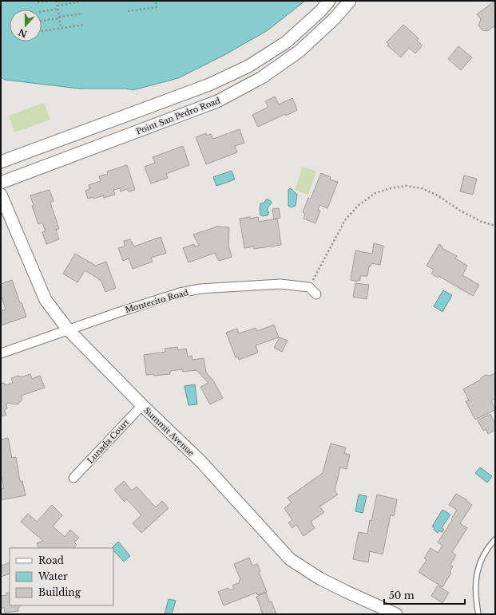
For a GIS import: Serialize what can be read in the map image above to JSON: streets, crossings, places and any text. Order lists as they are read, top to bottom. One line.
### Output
{"streets":{"main road":["Point San Pedro Road","Summit Avenue"],"street":["Montecito Road","Lunada Court"]},"crossings":[["Montecito Road","Summit Avenue"],["Summit Avenue","Lunada Court"]],"legend":["Road","Water","Building"],"scale_bar":"50 m","north":"bottom"}
